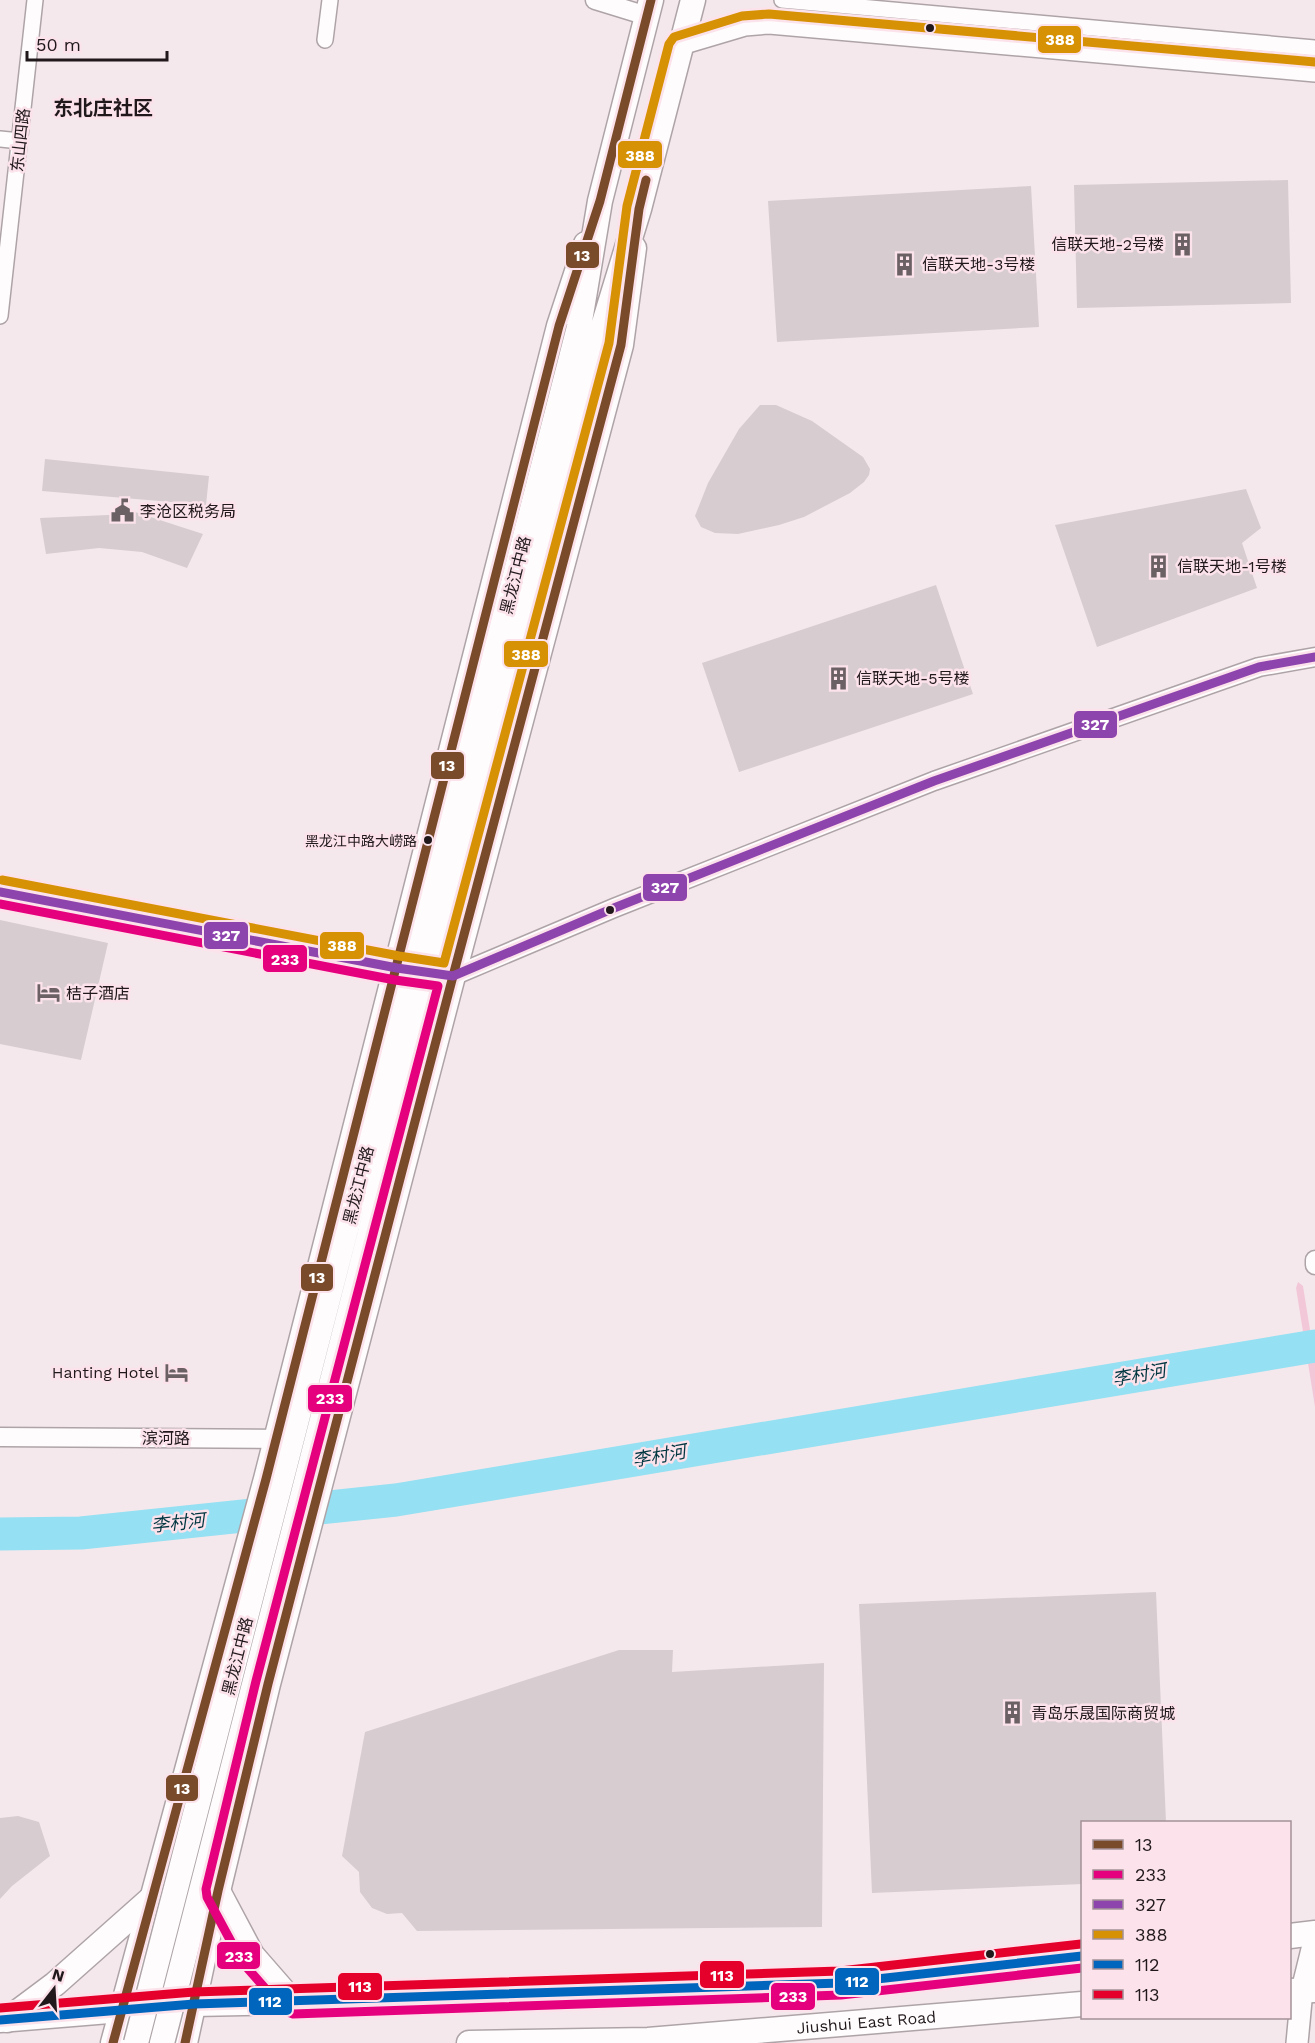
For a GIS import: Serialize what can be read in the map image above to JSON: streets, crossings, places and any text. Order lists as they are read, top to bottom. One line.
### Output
{"streets":{"main road":["黑龙江中路","Jiushui East Road"],"street":["东山四路","滨河路"]},"districts":["东北庄社区"],"water":["李村河"],"places":{"building":["信联天地-2号楼","信联天地-3号楼","信联天地-1号楼","信联天地-5号楼","青岛乐晟国际商贸城"],"public building":["李沧区税务局"],"other":["黑龙江中路大崂路"],"hotel":["桔子酒店","Hanting Hotel"]},"lines":["transit line 13","transit line 388","transit line 327","transit line 233","transit line 113","transit line 112"],"legend":["13","233","327","388","112","113"],"scale_bar":"50 m","north":"top"}
